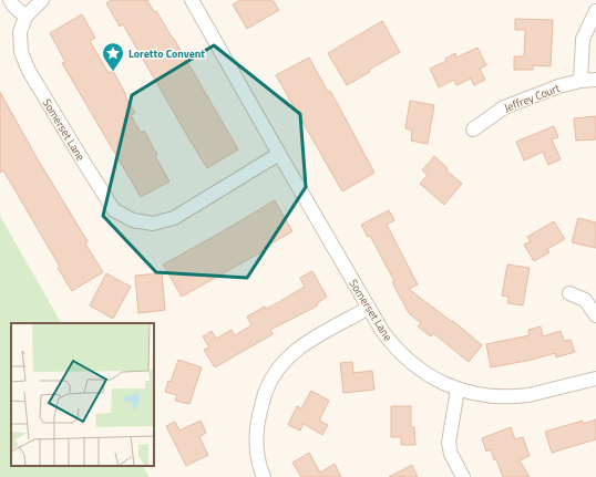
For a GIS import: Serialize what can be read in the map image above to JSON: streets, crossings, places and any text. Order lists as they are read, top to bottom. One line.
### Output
{"streets":{"street":["Jeffrey Court","Somerset Lane"]},"places":{"place":["Loretto Convent"]}}
